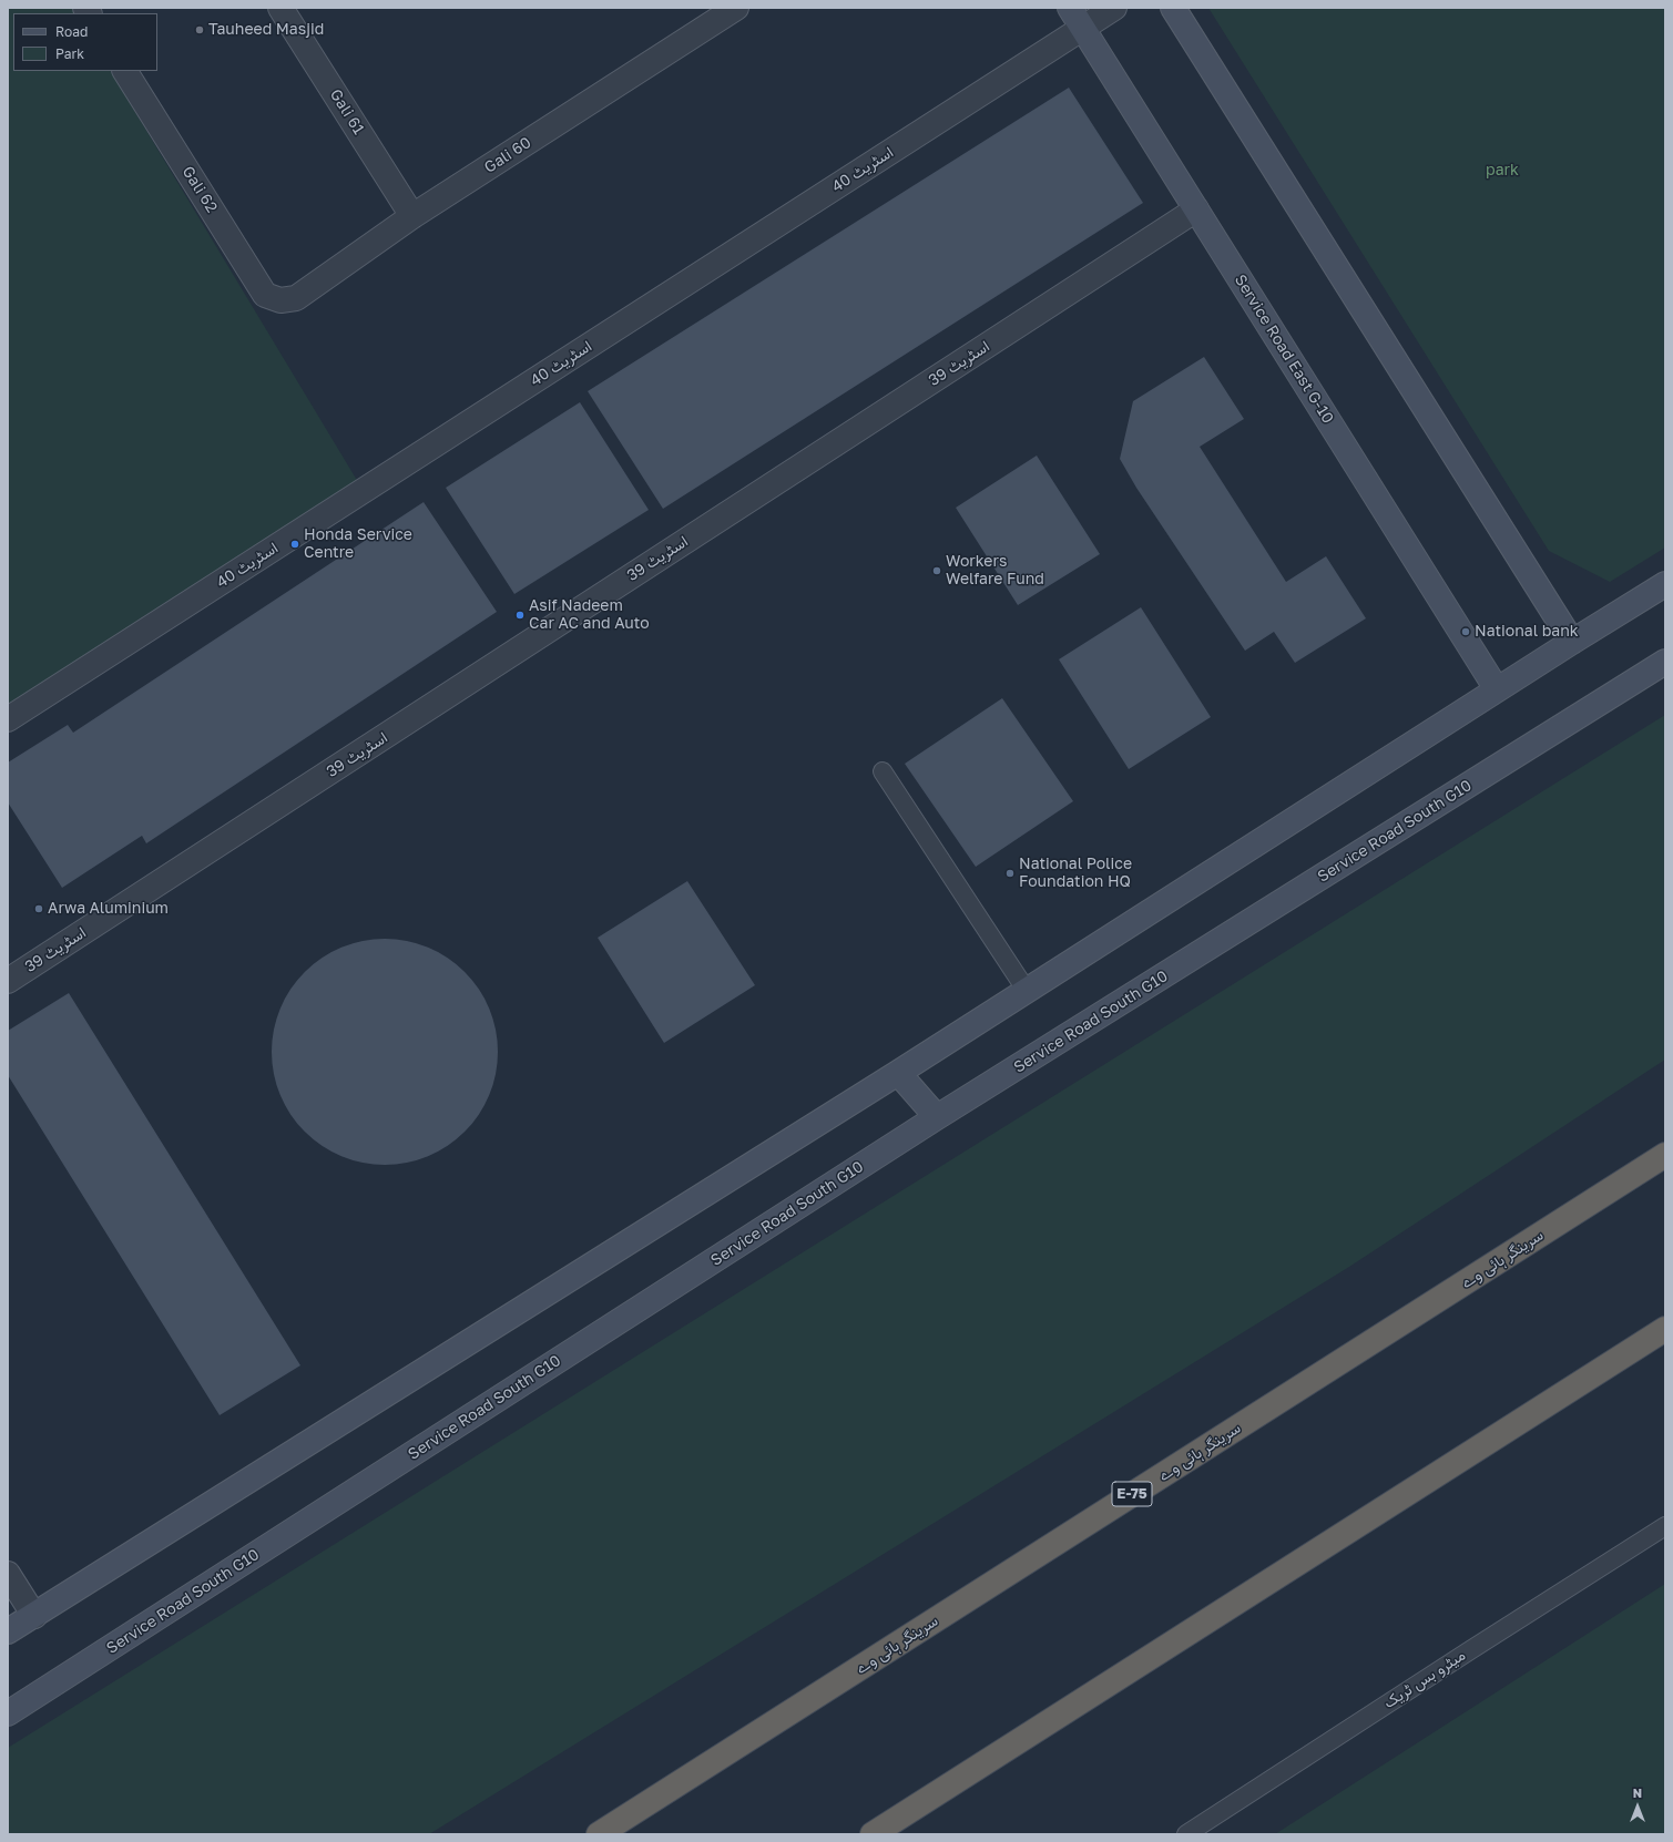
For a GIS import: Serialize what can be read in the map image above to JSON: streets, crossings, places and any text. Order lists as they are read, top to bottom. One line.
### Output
{"streets":{"highway":["سرینگر ہائی وے","E-75"],"main road":["Service Road East G-10","Service Road South G10"],"street":["Gali 61","Gali 60","اسٹریٹ 40","Gali 62","اسٹریٹ 39"],"lane":["میٹرو بس ٹریک"]},"crossings":[["Gali 61","Gali 60"],["Gali 60","Gali 62"],["اسٹریٹ 40","Service Road East G-10"],["Service Road East G-10","اسٹریٹ 39"]],"parks":["park"],"places":["Tauheed Masjid","Honda Service Centre","Workers Welfare Fund","Asif Nadeem Car AC and Auto","National bank","National Police Foundation HQ","Arwa Aluminium"],"legend":["Road","Park"],"north":"top"}
